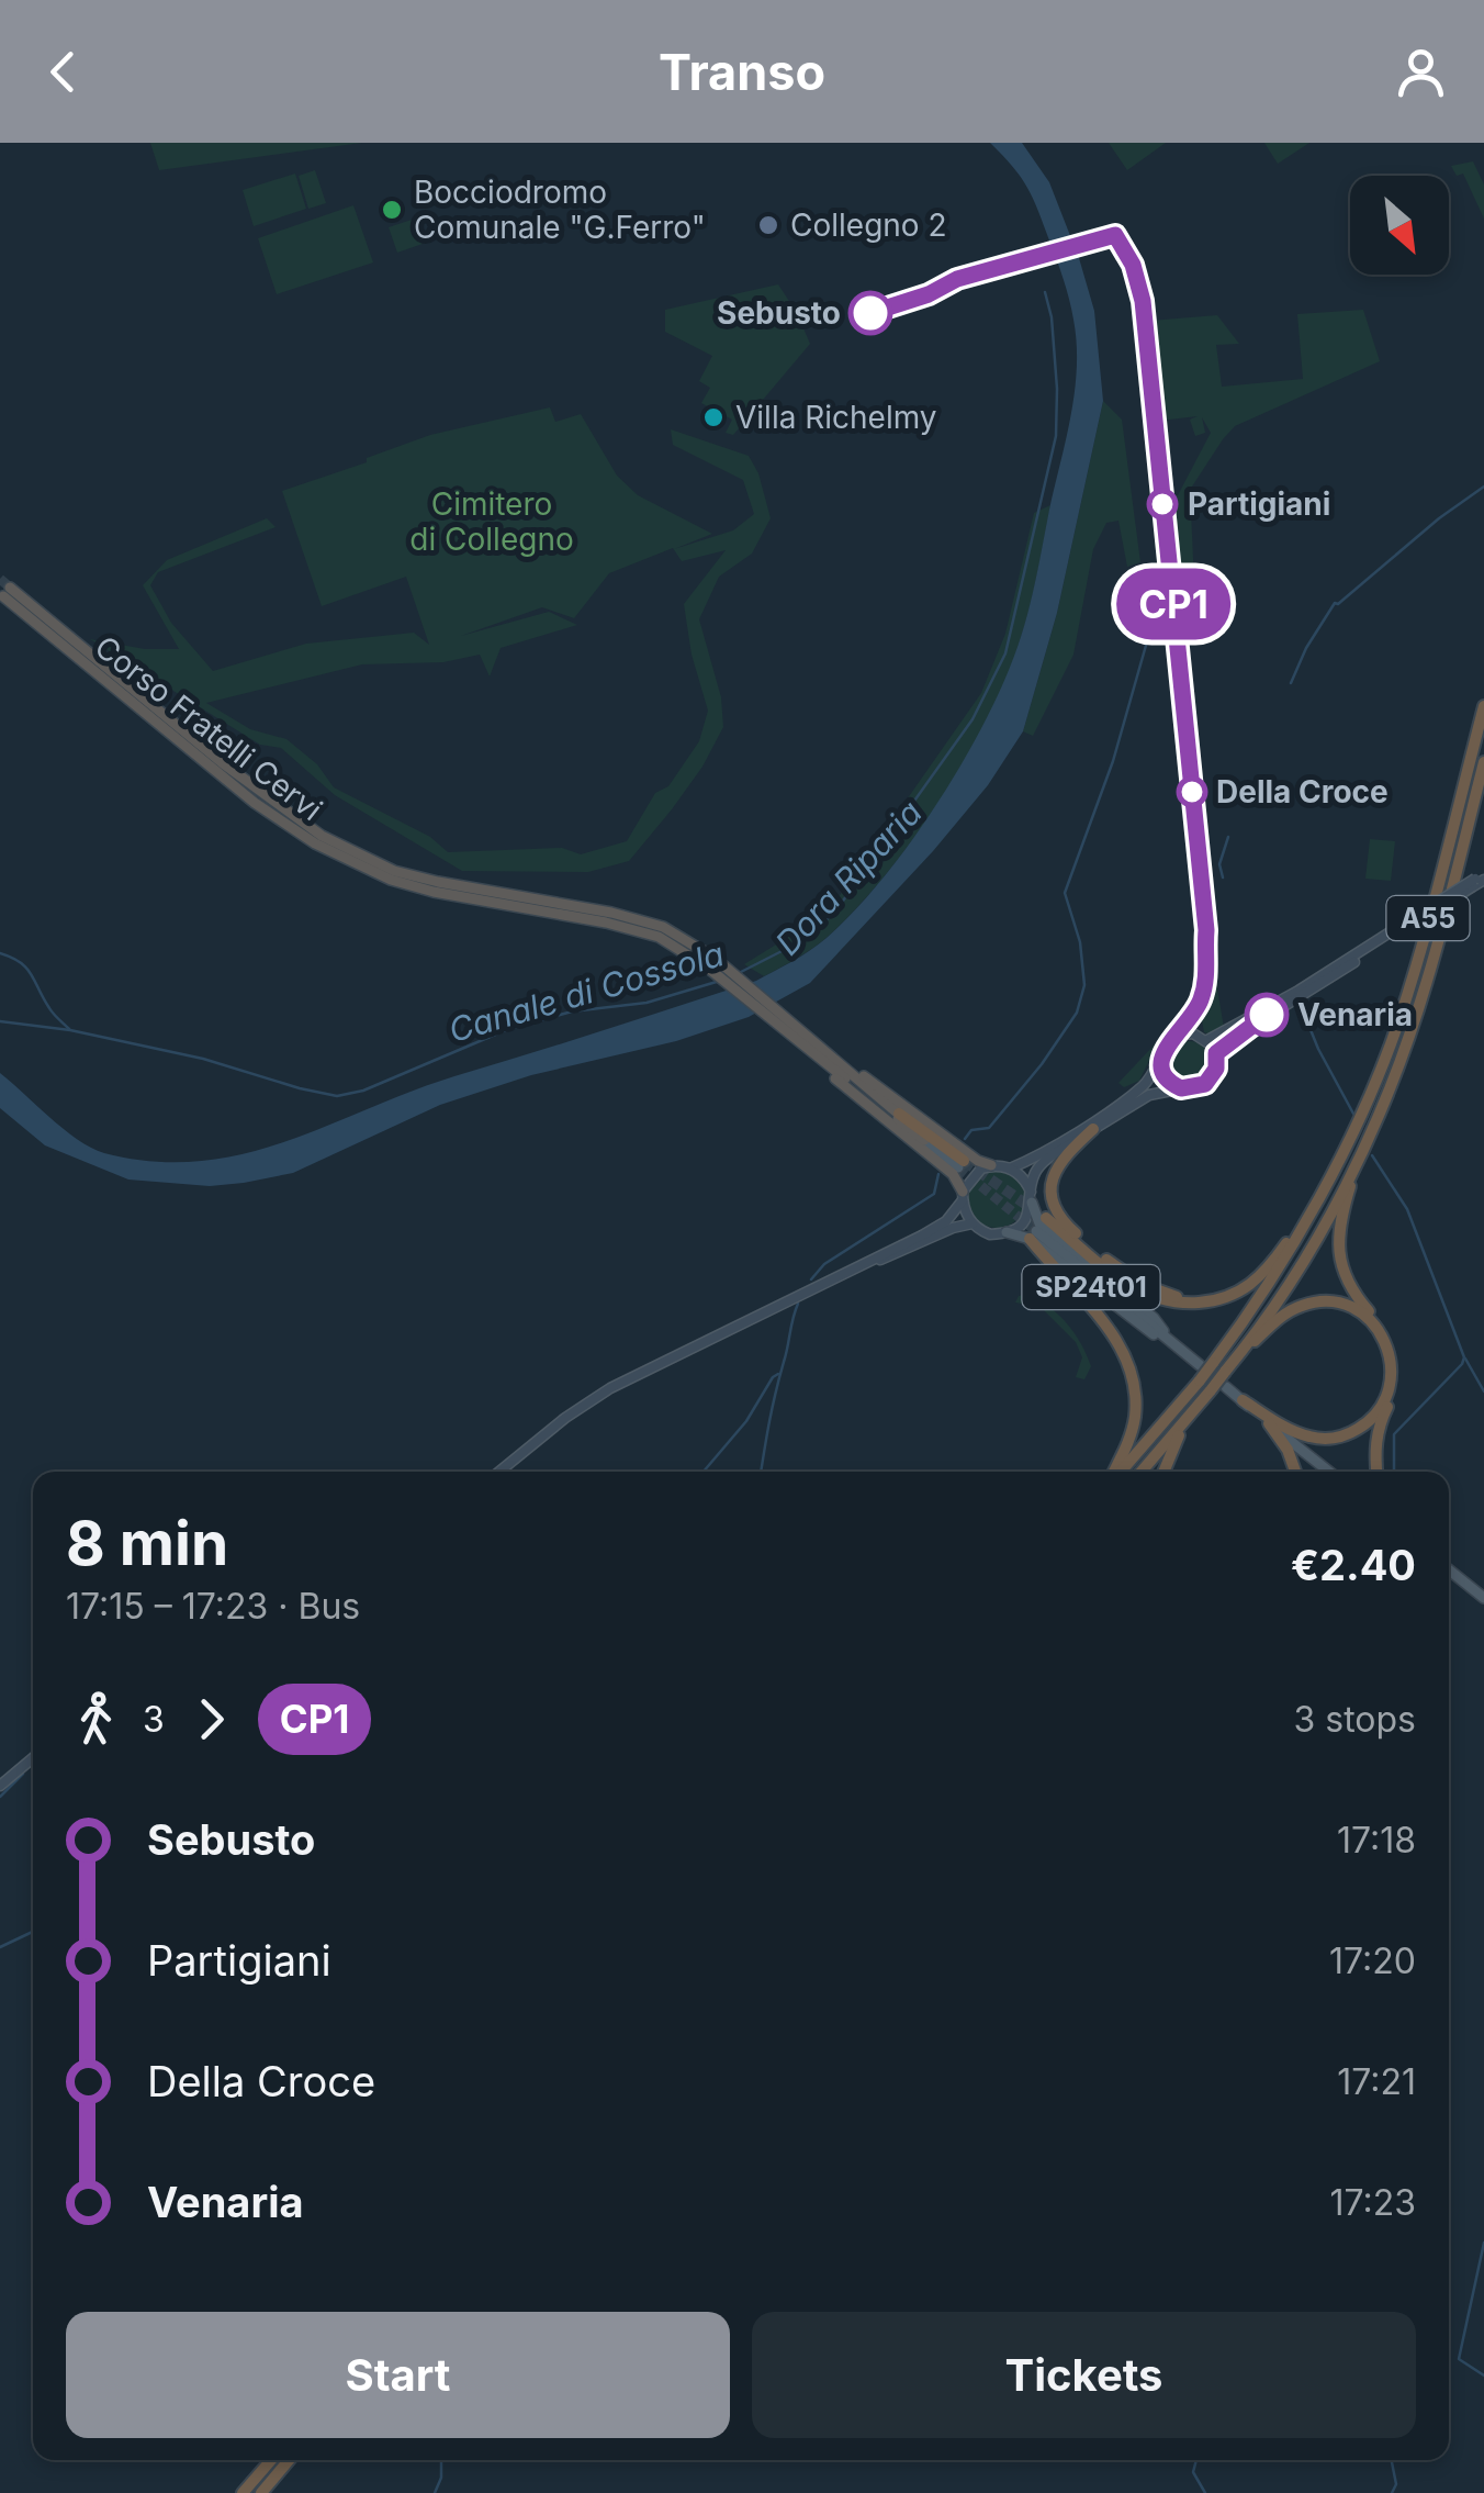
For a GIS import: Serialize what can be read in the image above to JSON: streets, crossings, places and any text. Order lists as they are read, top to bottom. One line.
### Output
{"streets":{"highway":["Corso Fratelli Cervi","A55"],"main road":["SP24t01"]},"crossings":[["A55","SP24t01"]],"water":["Dora Riparia","Canale di Cossola"],"parks":["Cimitero di Collegno"],"places":["Bocciodromo Comunale \"G.Ferro\"","Collegno 2","Sebusto","Villa Richelmy","Partigiani","Della Croce","Venaria"],"lines":["bus line CP1"],"north":"bottom right","page":{"header":"Transo","on_map":"CP1","heading":["8 min","17:15 – 17:23 · Bus","€2.40"],"legs":["3","CP1","3 stops"],"list":[{"name":"Sebusto","value":"17:18"},{"name":"Partigiani","value":"17:20"},{"name":"Della Croce","value":"17:21"},{"name":"Venaria","value":"17:23"}],"buttons":["Start","Tickets"]}}
